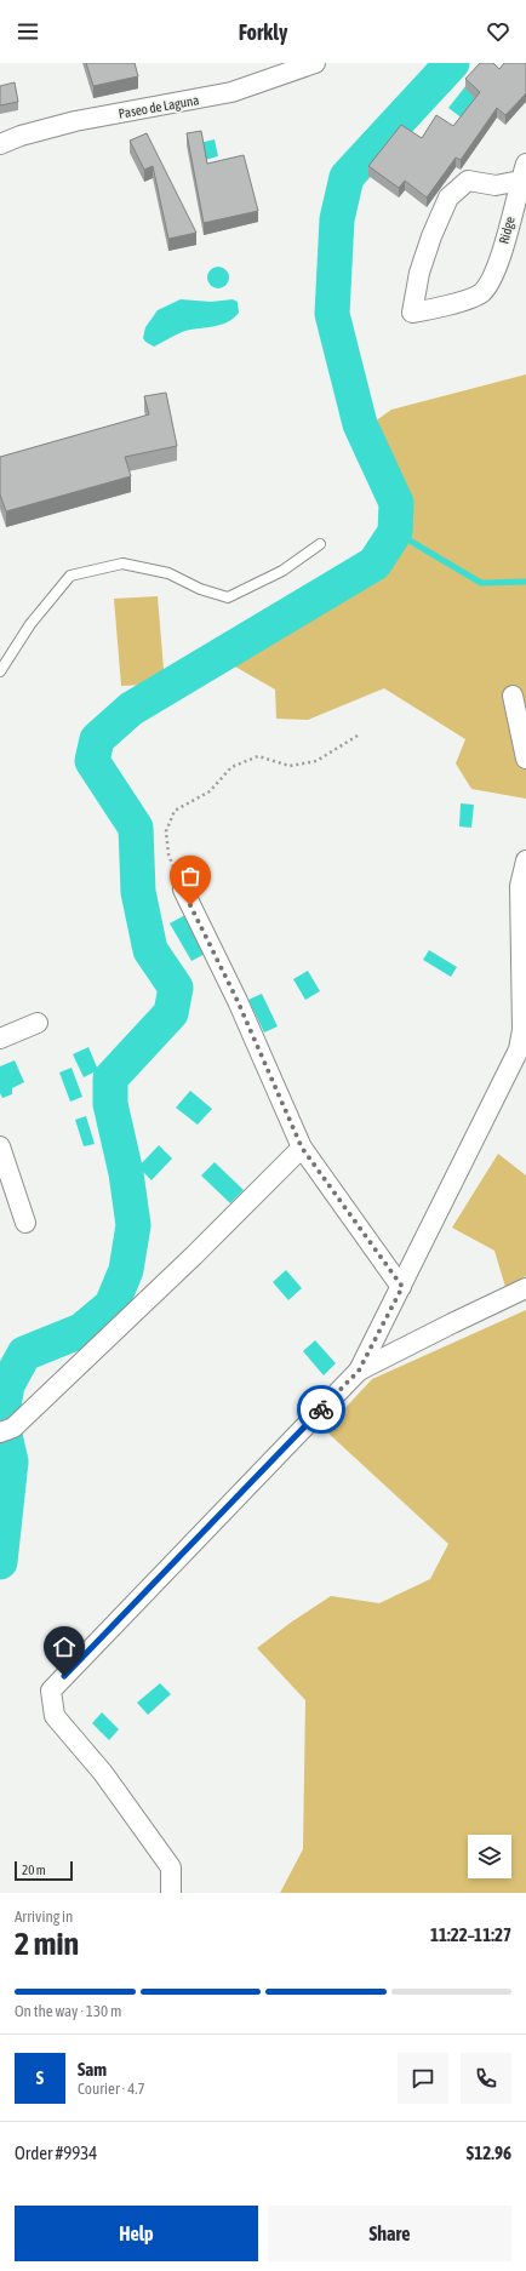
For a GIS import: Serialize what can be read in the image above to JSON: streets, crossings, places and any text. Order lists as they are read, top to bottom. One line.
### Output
{"streets":{"street":["Paseo de Laguna","Ridge"]},"scale_bar":"20 m","page":{"header":"Forkly","scale":"20 m","heading":["2 min","Arriving in","11:22–11:27"],"panel":["Sam","Courier · 4.7","Order #9934","$12.96"],"bar":"On the way · 130 m","round":"S","buttons":["Help","Share"]}}
